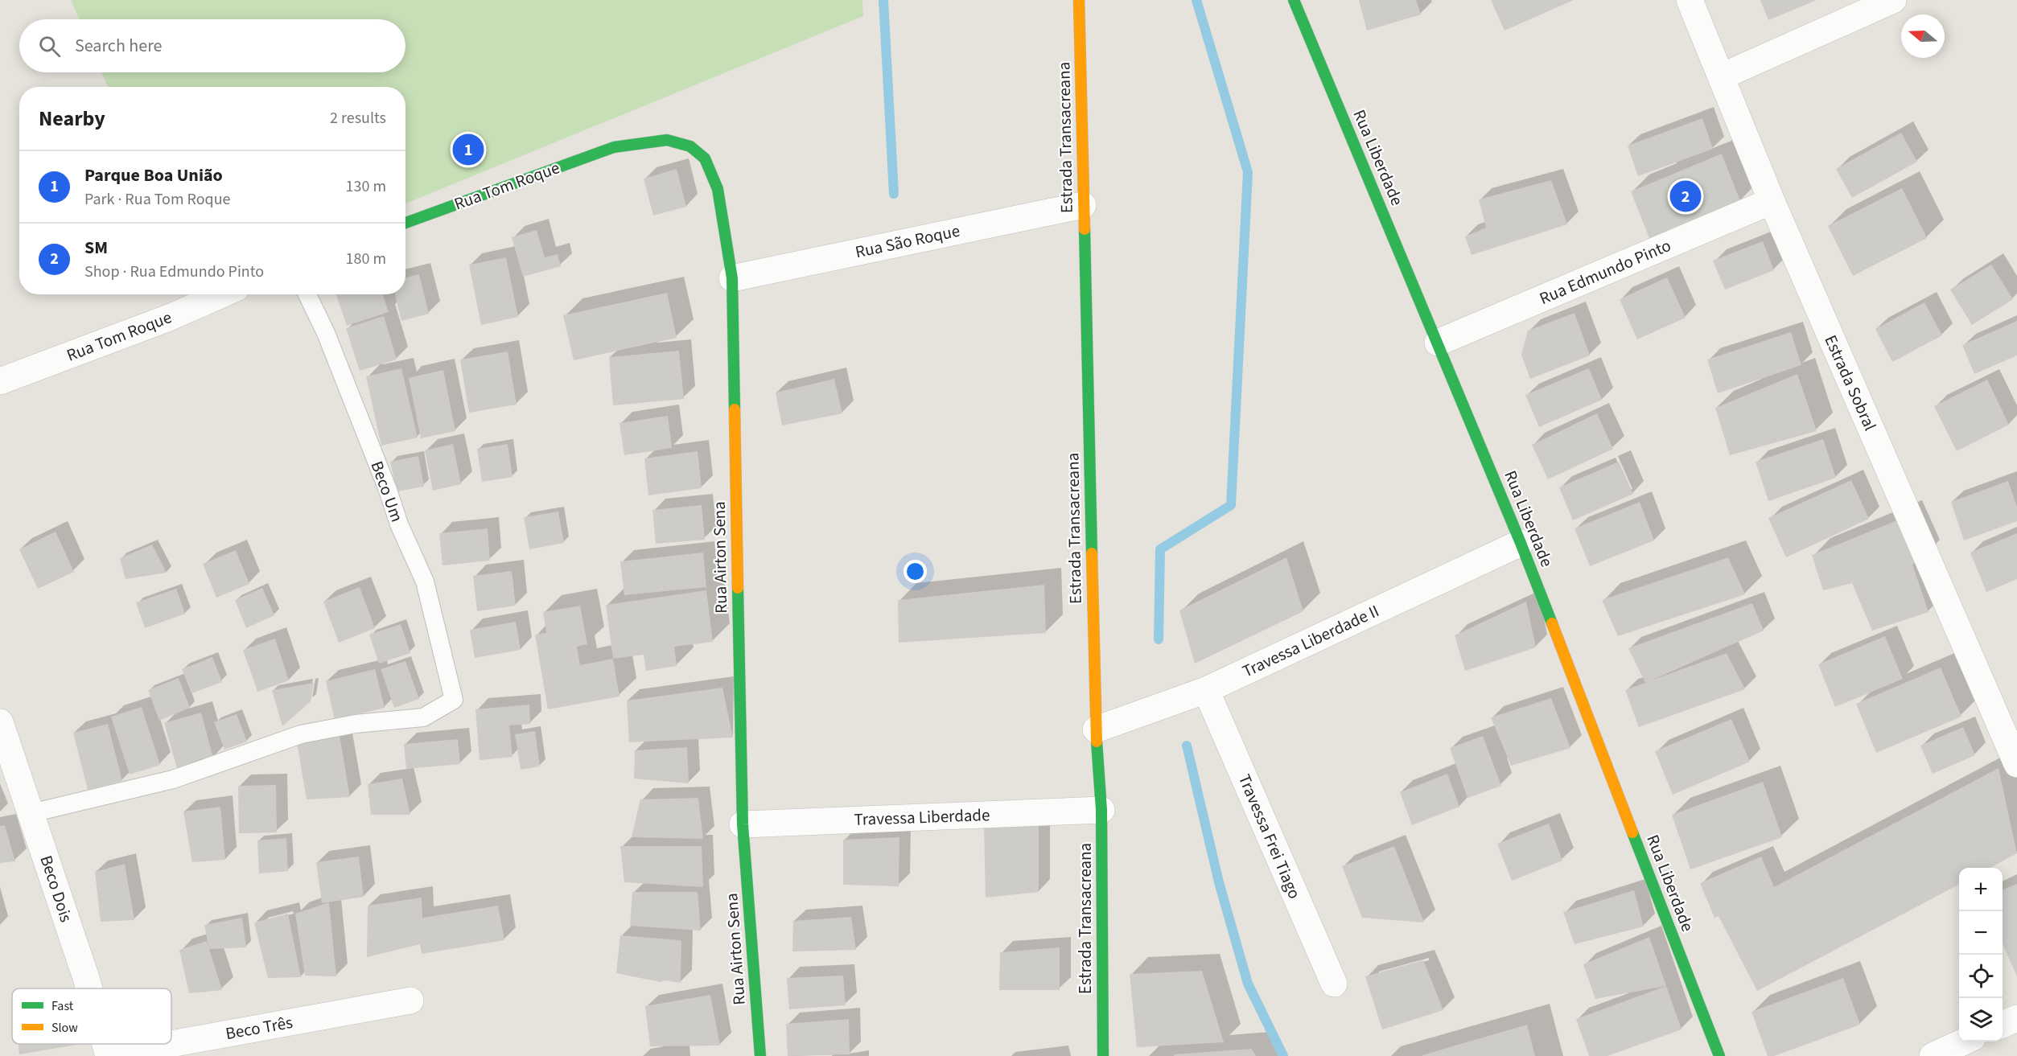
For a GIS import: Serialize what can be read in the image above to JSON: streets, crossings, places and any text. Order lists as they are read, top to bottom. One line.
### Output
{"streets":{"street":["Estrada Transacreana","Rua Liberdade","Rua Tom Roque","Rua São Roque","Rua Edmundo Pinto","Estrada Sobral","Rua Airton Sena","Travessa Liberdade II","Travessa Liberdade","Travessa Frei Tiago","Beco Dois","Beco Três"],"lane":["Beco Um"]},"crossings":[["Estrada Transacreana","Rua São Roque"],["Estrada Transacreana","Travessa Liberdade II"],["Estrada Transacreana","Travessa Liberdade"],["Rua Liberdade","Rua Edmundo Pinto"],["Rua Liberdade","Travessa Liberdade II"],["Rua Tom Roque","Rua Airton Sena"],["Rua São Roque","Rua Airton Sena"],["Rua Edmundo Pinto","Estrada Sobral"],["Beco Um","Beco Dois"],["Rua Airton Sena","Travessa Liberdade"],["Travessa Liberdade II","Travessa Frei Tiago"]],"legend":["Fast","Slow"],"north":"left","page":{"search":"Search here","heading":["Nearby","2 results"],"pins":["1","2"],"list":[{"mark":"1","name":"Parque Boa União","note":"Park · Rua Tom Roque","value":"130 m"},{"mark":"2","name":"SM","note":"Shop · Rua Edmundo Pinto","value":"180 m"}],"map_buttons":["+","−"]}}
